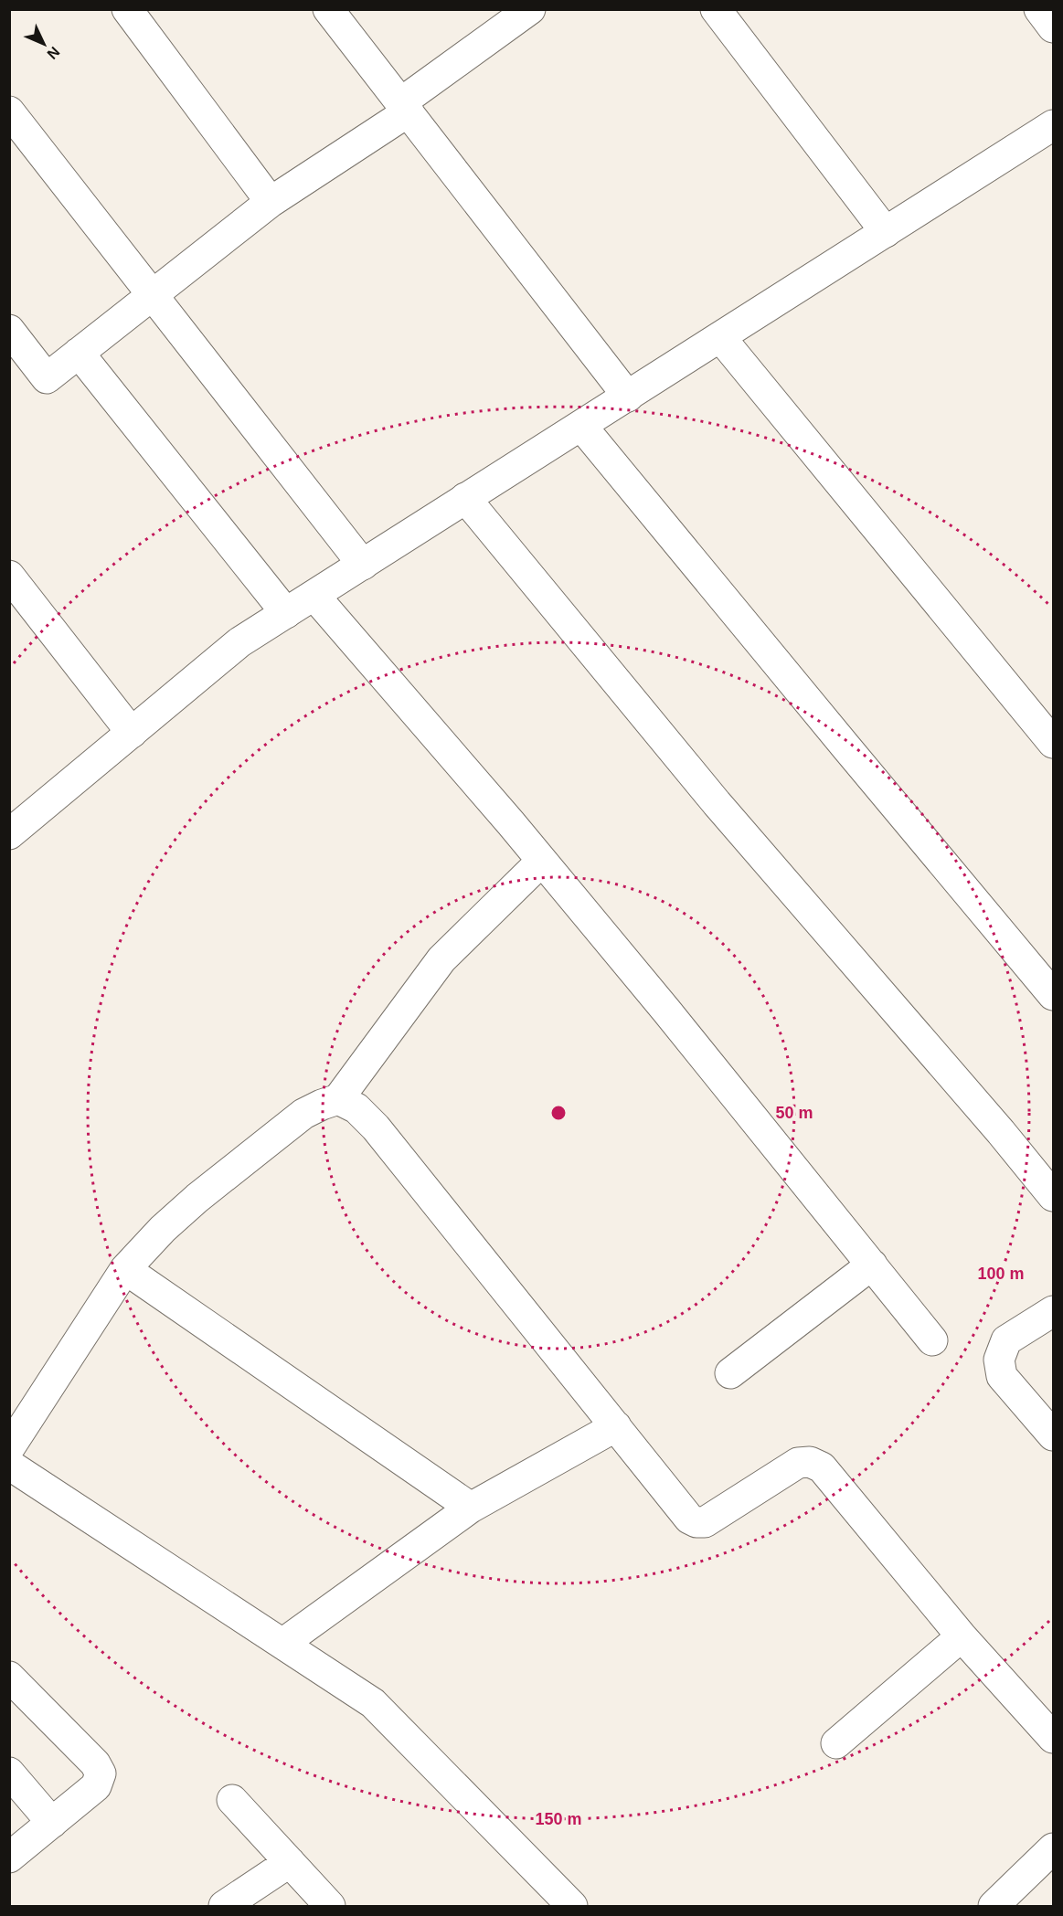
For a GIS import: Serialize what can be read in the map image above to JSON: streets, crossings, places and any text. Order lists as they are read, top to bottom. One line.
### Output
{"north":"bottom right","rings":["50 m","100 m","150 m"]}
